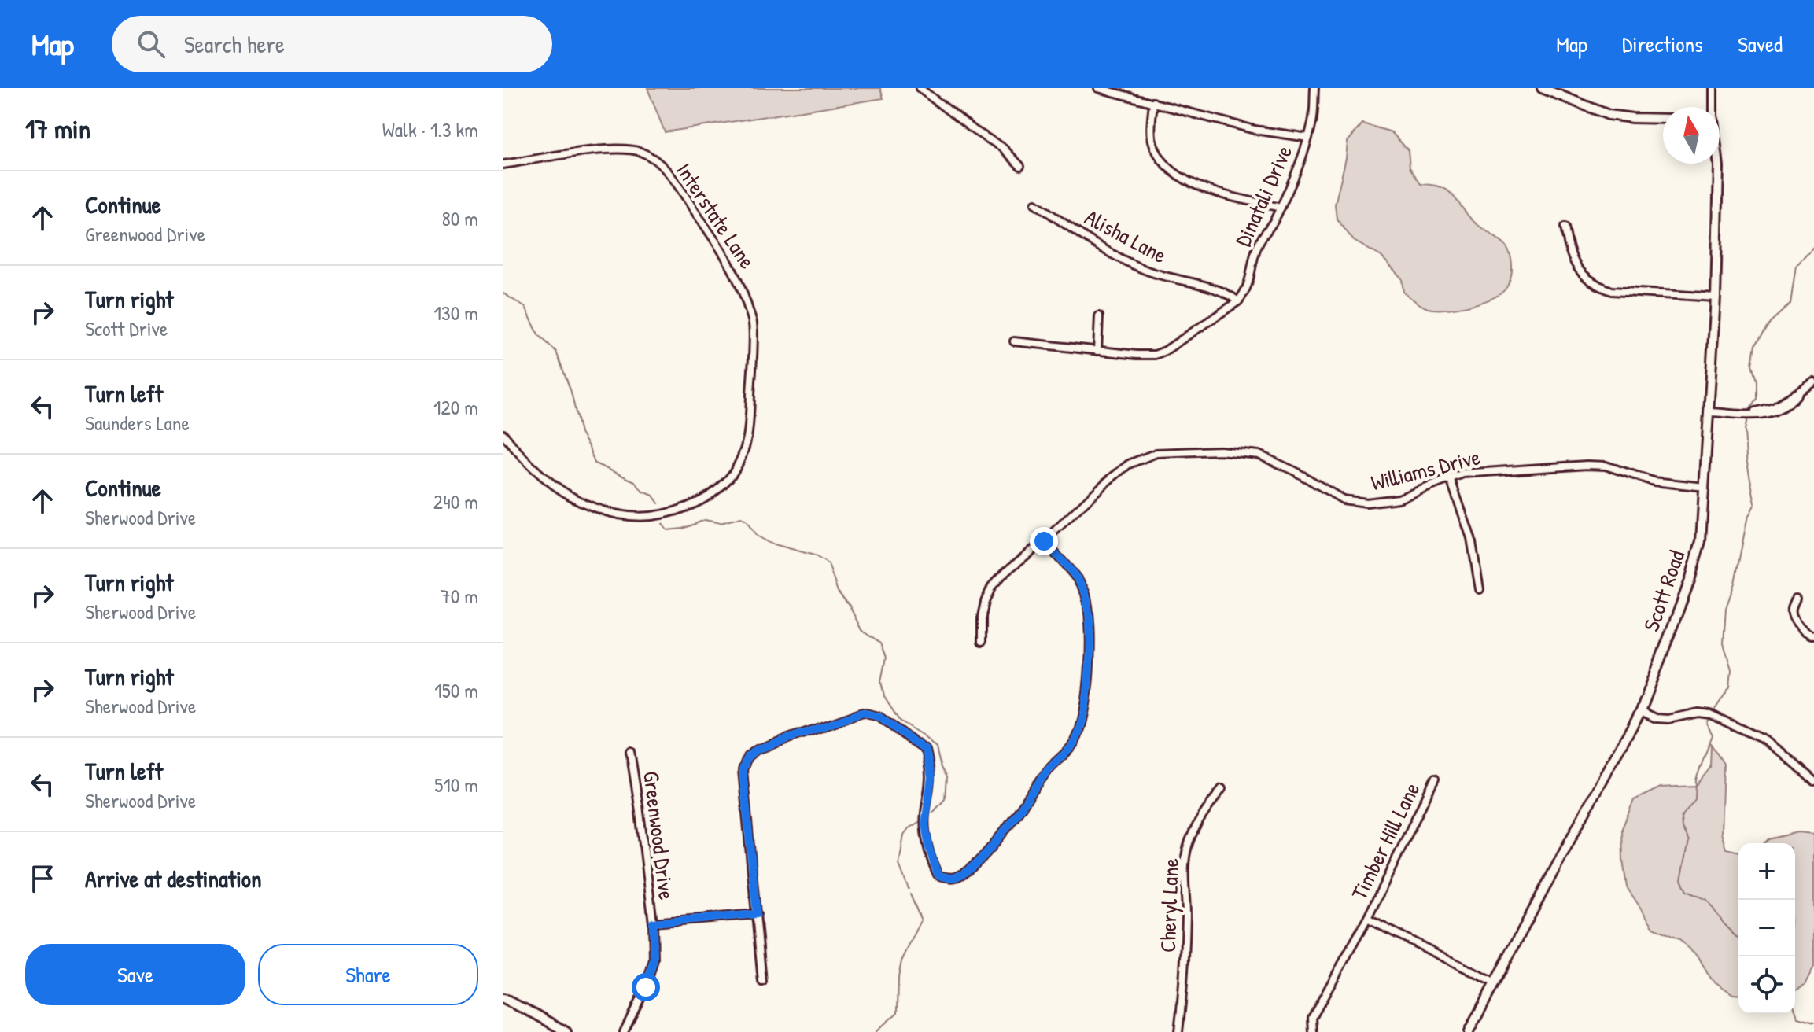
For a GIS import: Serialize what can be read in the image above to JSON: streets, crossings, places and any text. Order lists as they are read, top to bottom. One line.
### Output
{"streets":{"main road":["Scott Road"],"street":["Dinatali Drive","Interstate Lane","Alisha Lane","Williams Drive","Greenwood Drive","Timber Hill Lane","Cheryl Lane"]},"crossings":[["Dinatali Drive","Alisha Lane"],["Williams Drive","Scott Road"],["Scott Road","Timber Hill Lane"]],"north":"top","page":{"header":"Map","search":"Search here","nav":["Map","Directions","Saved"],"heading":["17 min","Walk · 1.3 km"],"list":[["Continue","Greenwood Drive","80 m"],["Turn right","Scott Drive","130 m"],["Turn left","Saunders Lane","120 m"],["Continue","Sherwood Drive","240 m"],["Turn right","Sherwood Drive","70 m"],["Turn right","Sherwood Drive","150 m"],["Turn left","Sherwood Drive","510 m"],"Arrive at destination"],"map_buttons":["+","−"],"buttons":["Save","Share"]}}
